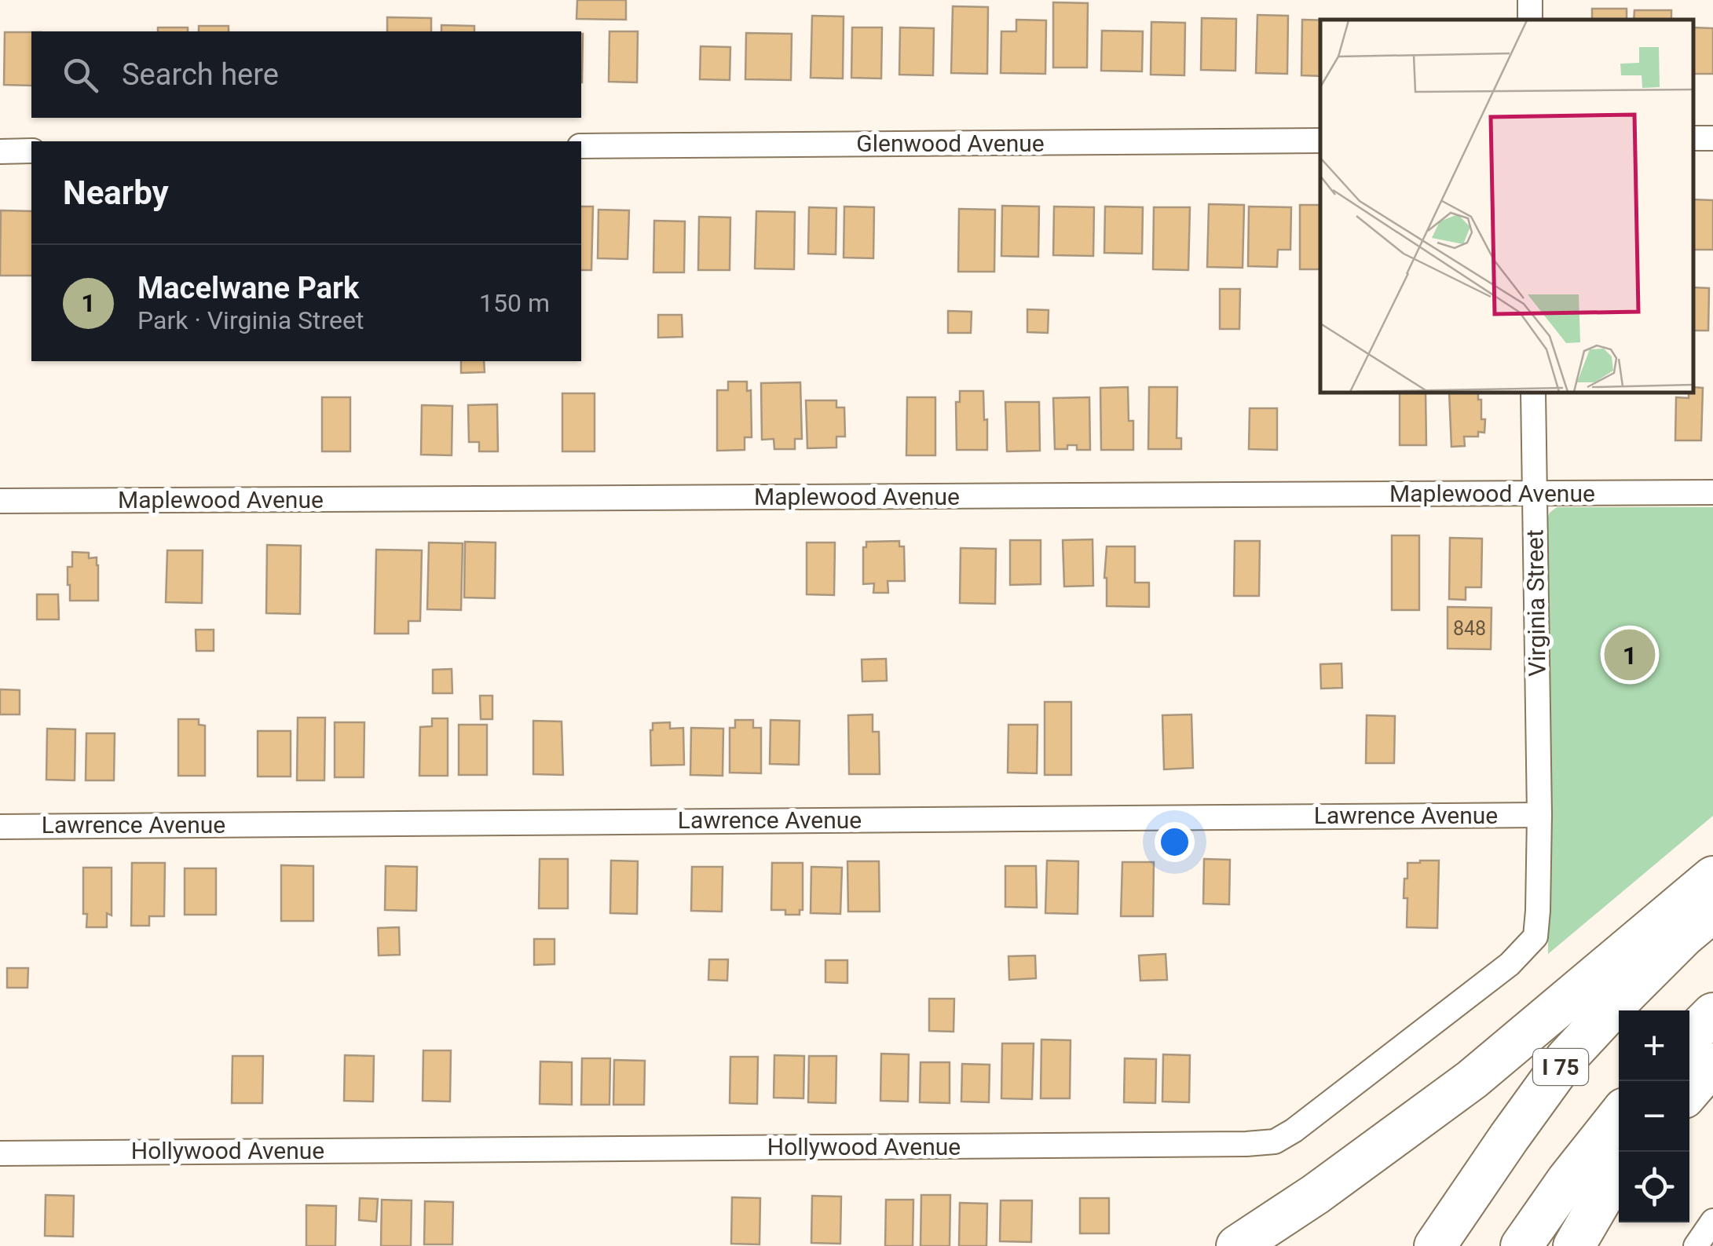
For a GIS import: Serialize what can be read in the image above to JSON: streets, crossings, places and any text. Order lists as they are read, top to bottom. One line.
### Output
{"streets":{"highway":["I 75"],"street":["Glenwood Avenue","Maplewood Avenue","Virginia Street","Lawrence Avenue","Hollywood Avenue"]},"crossings":[["Maplewood Avenue","Virginia Street"],["Virginia Street","Lawrence Avenue"],["Virginia Street","Hollywood Avenue"],["Lawrence Avenue","Hollywood Avenue"]],"house_numbers":["848"],"page":{"search":"Search here","heading":"Nearby","list":[{"mark":"1","name":"Macelwane Park","note":"Park · Virginia Street","value":"150 m"}],"pins":"1","map_buttons":["+","−"]}}
